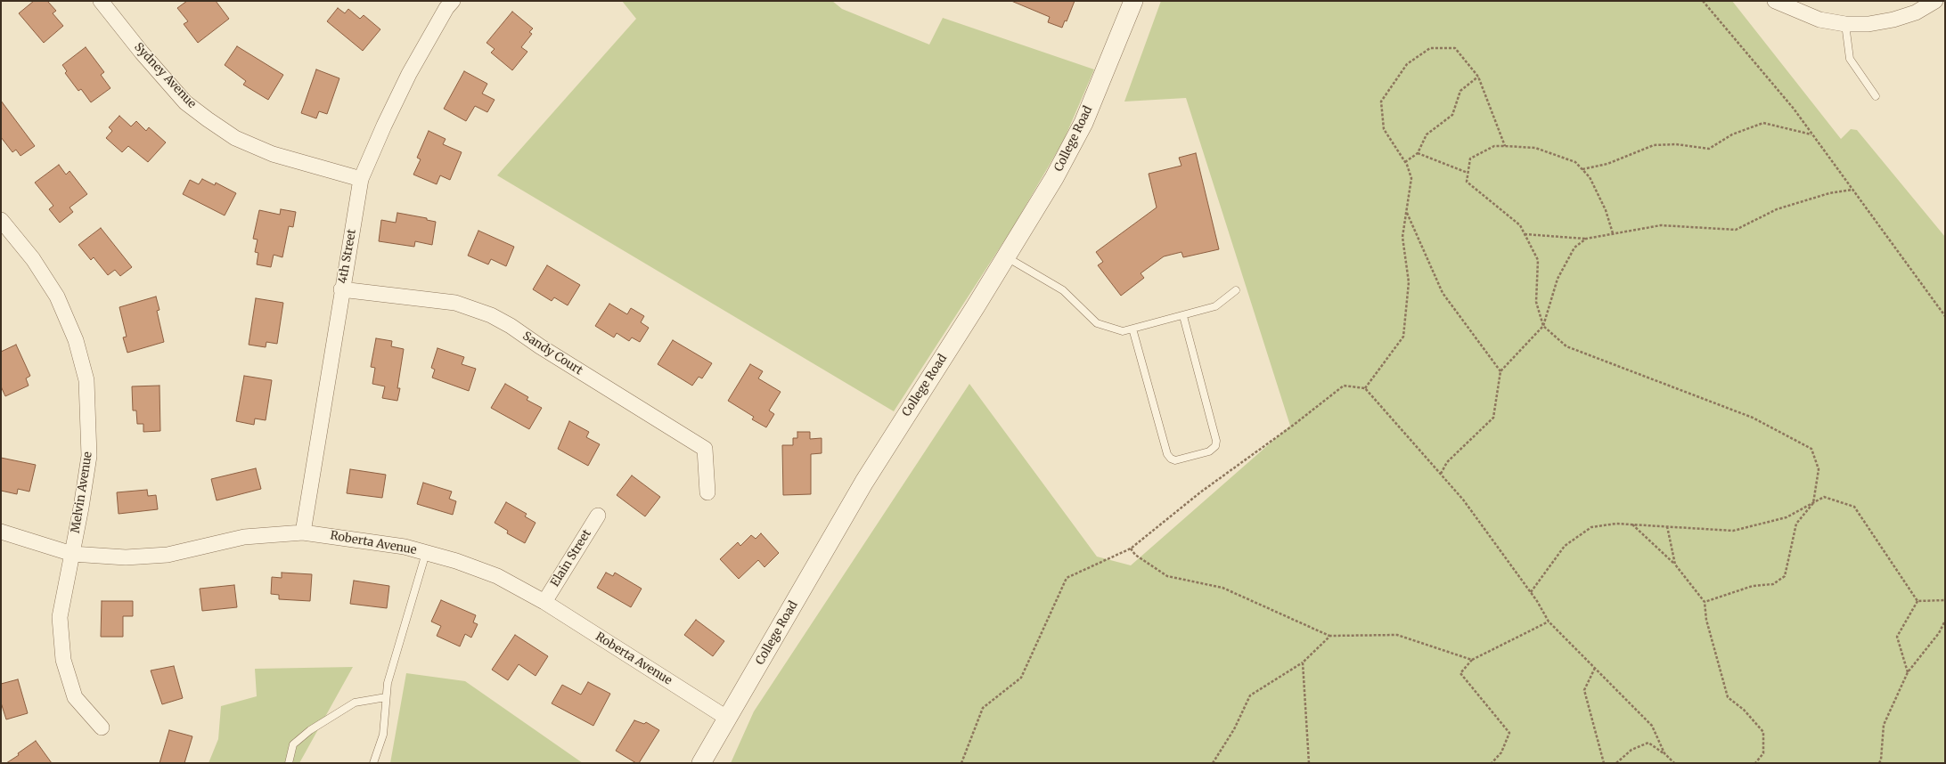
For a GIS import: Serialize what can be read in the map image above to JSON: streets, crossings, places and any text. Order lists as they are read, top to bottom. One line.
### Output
{"streets":{"street":["Sydney Avenue","College Road","4th Street","Sandy Court","Melvin Avenue","Roberta Avenue","Elain Street"]},"crossings":[["Sydney Avenue","4th Street"],["College Road","Roberta Avenue"],["4th Street","Sandy Court"],["4th Street","Roberta Avenue"],["Melvin Avenue","Roberta Avenue"],["Roberta Avenue","Elain Street"]]}
